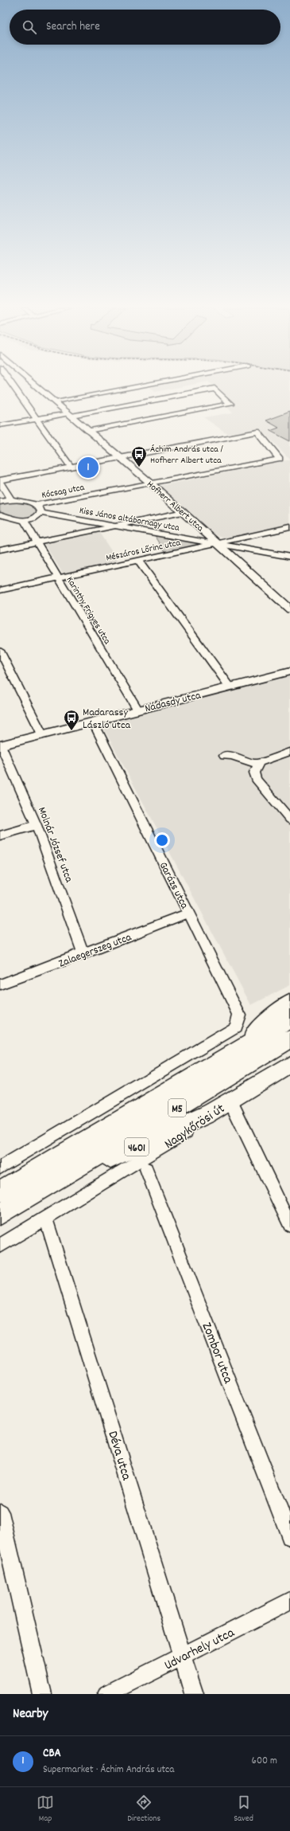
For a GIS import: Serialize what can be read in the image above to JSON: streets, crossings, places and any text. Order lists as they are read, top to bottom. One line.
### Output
{"streets":{"main road":["M5","Nagykőrösi út","4601"],"street":["Kócsag utca","Hofherr Albert utca","Kiss János altábornagy utca","Mészáros Lőrinc utca","Karinthy Frigyes utca","Nádasdy utca","Molnár József utca","Garázs utca","Zalaegerszeg utca","Zombor utca","Déva utca","Udvarhely utca"]},"crossings":[["Kócsag utca","Hofherr Albert utca"],["Hofherr Albert utca","Kiss János altábornagy utca"],["Hofherr Albert utca","Mészáros Lőrinc utca"],["Kiss János altábornagy utca","Mészáros Lőrinc utca"],["Mészáros Lőrinc utca","Karinthy Frigyes utca"],["Karinthy Frigyes utca","Nádasdy utca"],["Nádasdy utca","Molnár József utca"],["Nádasdy utca","Garázs utca"],["Molnár József utca","Zalaegerszeg utca"],["Garázs utca","Zalaegerszeg utca"],["Nagykőrösi út","4601"],["Nagykőrösi út","Déva utca"],["Déva utca","Udvarhely utca"]],"places":{"bus stop":["Áchim András utca / Hofherr Albert utca","Madarassy László utca"]},"page":{"search":"Search here","pins":"1","heading":"Nearby","list":[{"mark":"1","name":"CBA","note":"Supermarket · Áchim András utca","value":"600 m"}],"nav":["Map","Directions","Saved"]}}
